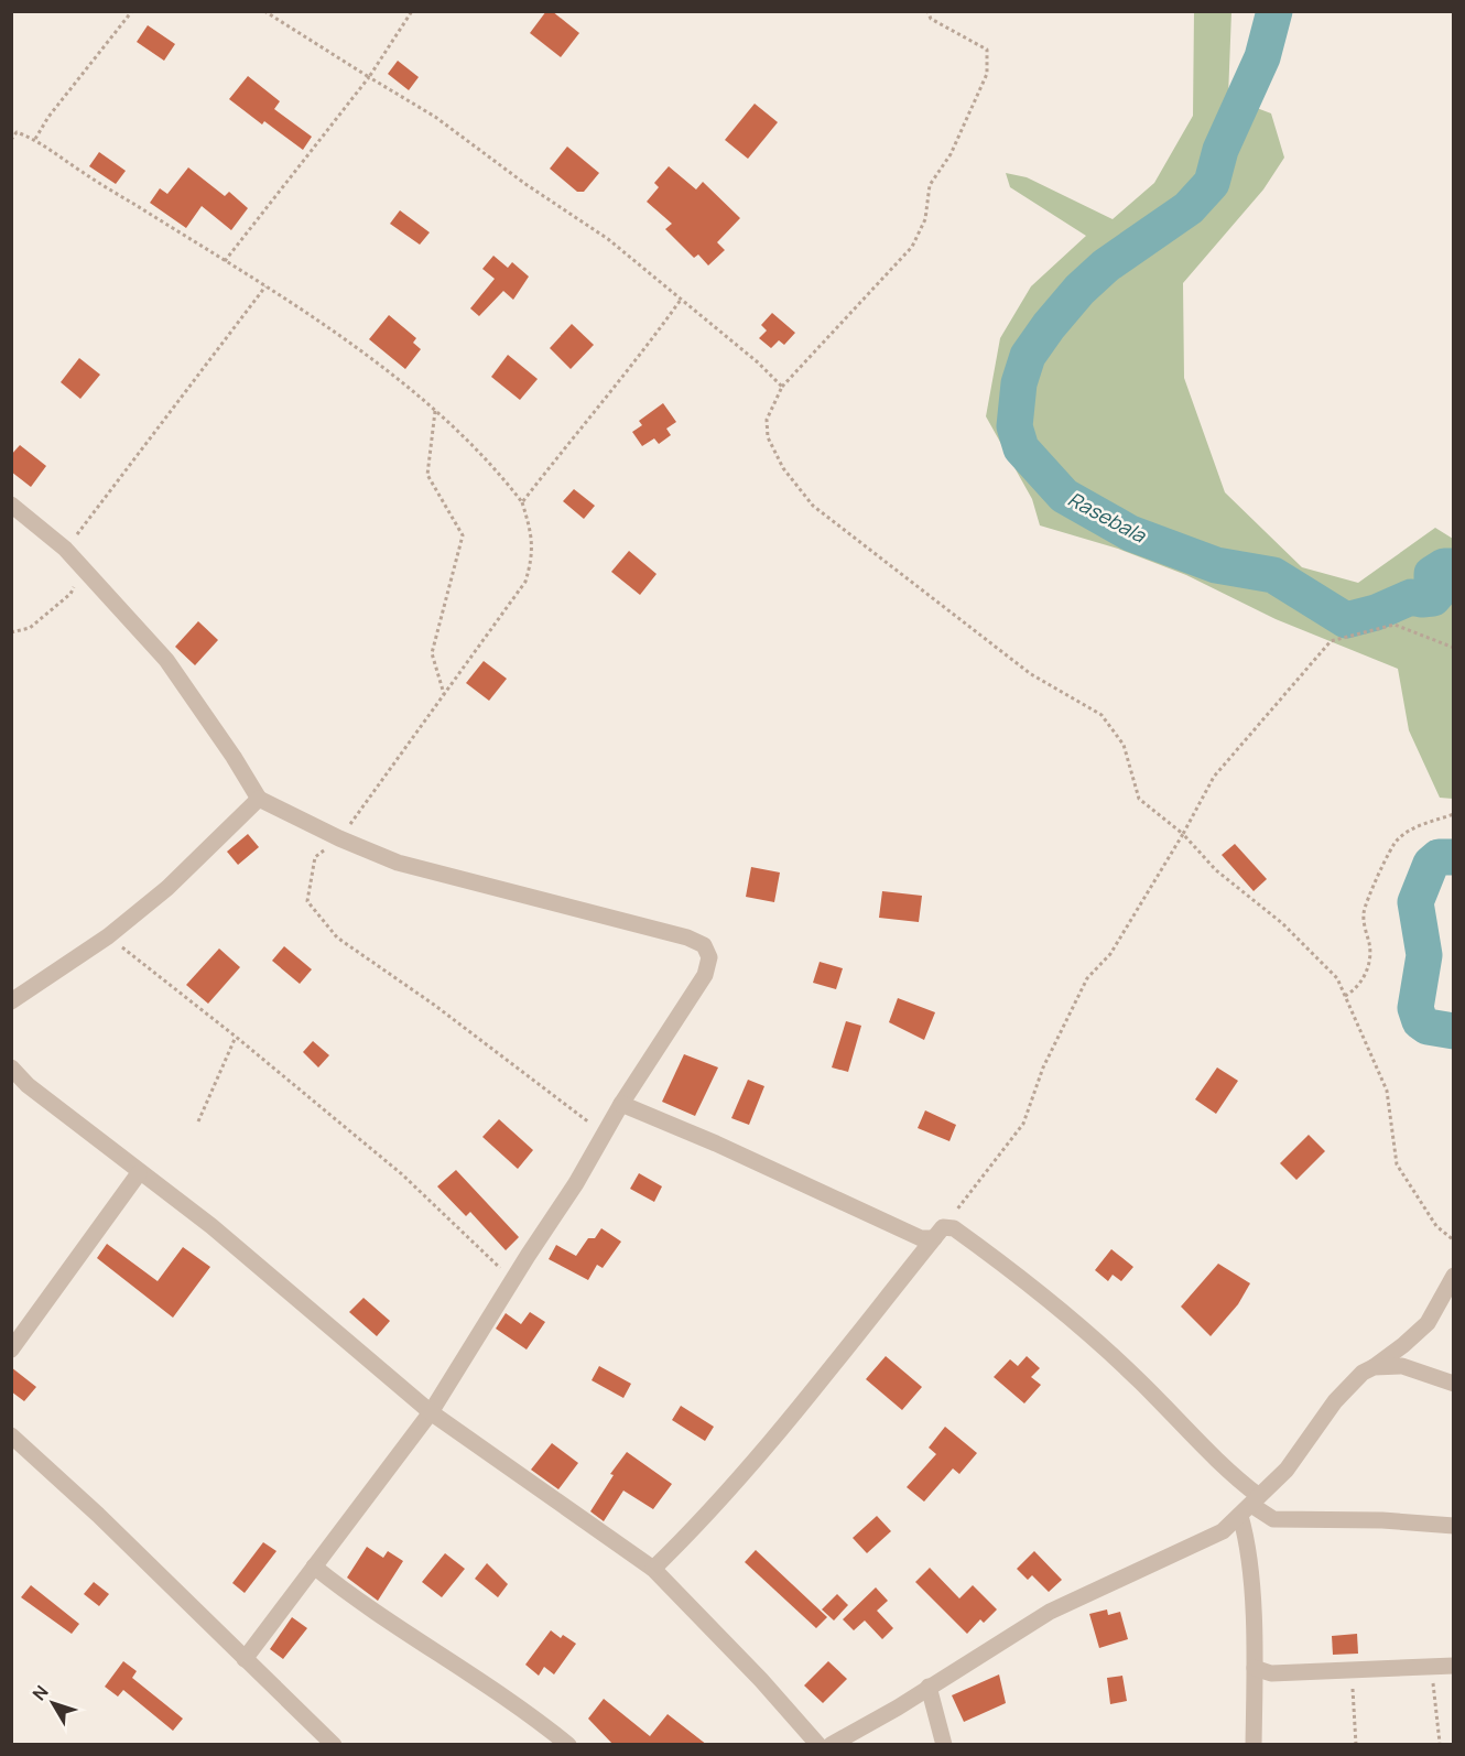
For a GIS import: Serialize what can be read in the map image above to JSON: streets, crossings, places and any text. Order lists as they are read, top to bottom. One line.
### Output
{"water":["Rasebala"],"north":"top left"}
